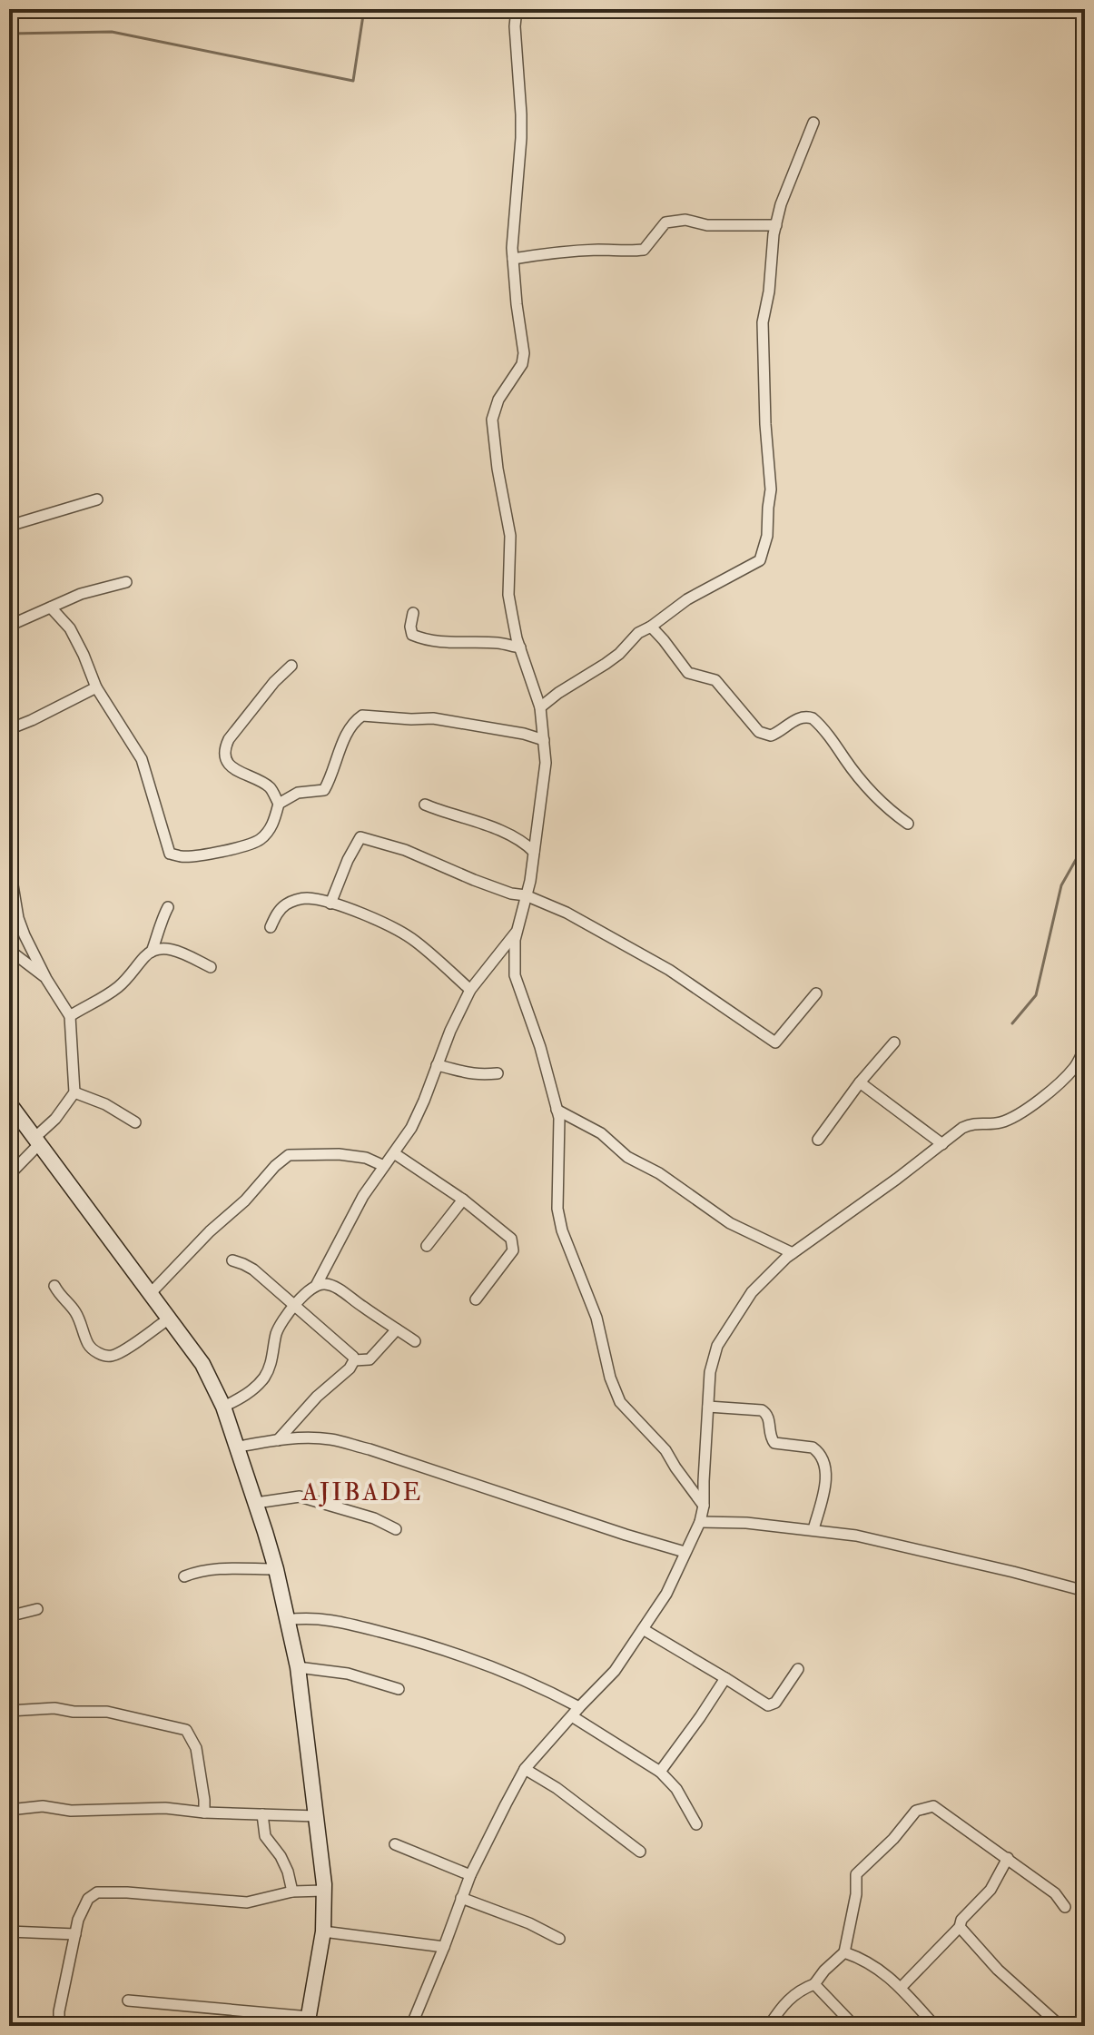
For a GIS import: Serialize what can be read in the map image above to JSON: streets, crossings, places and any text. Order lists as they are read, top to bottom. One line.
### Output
{"districts":["AJIBADE"]}
